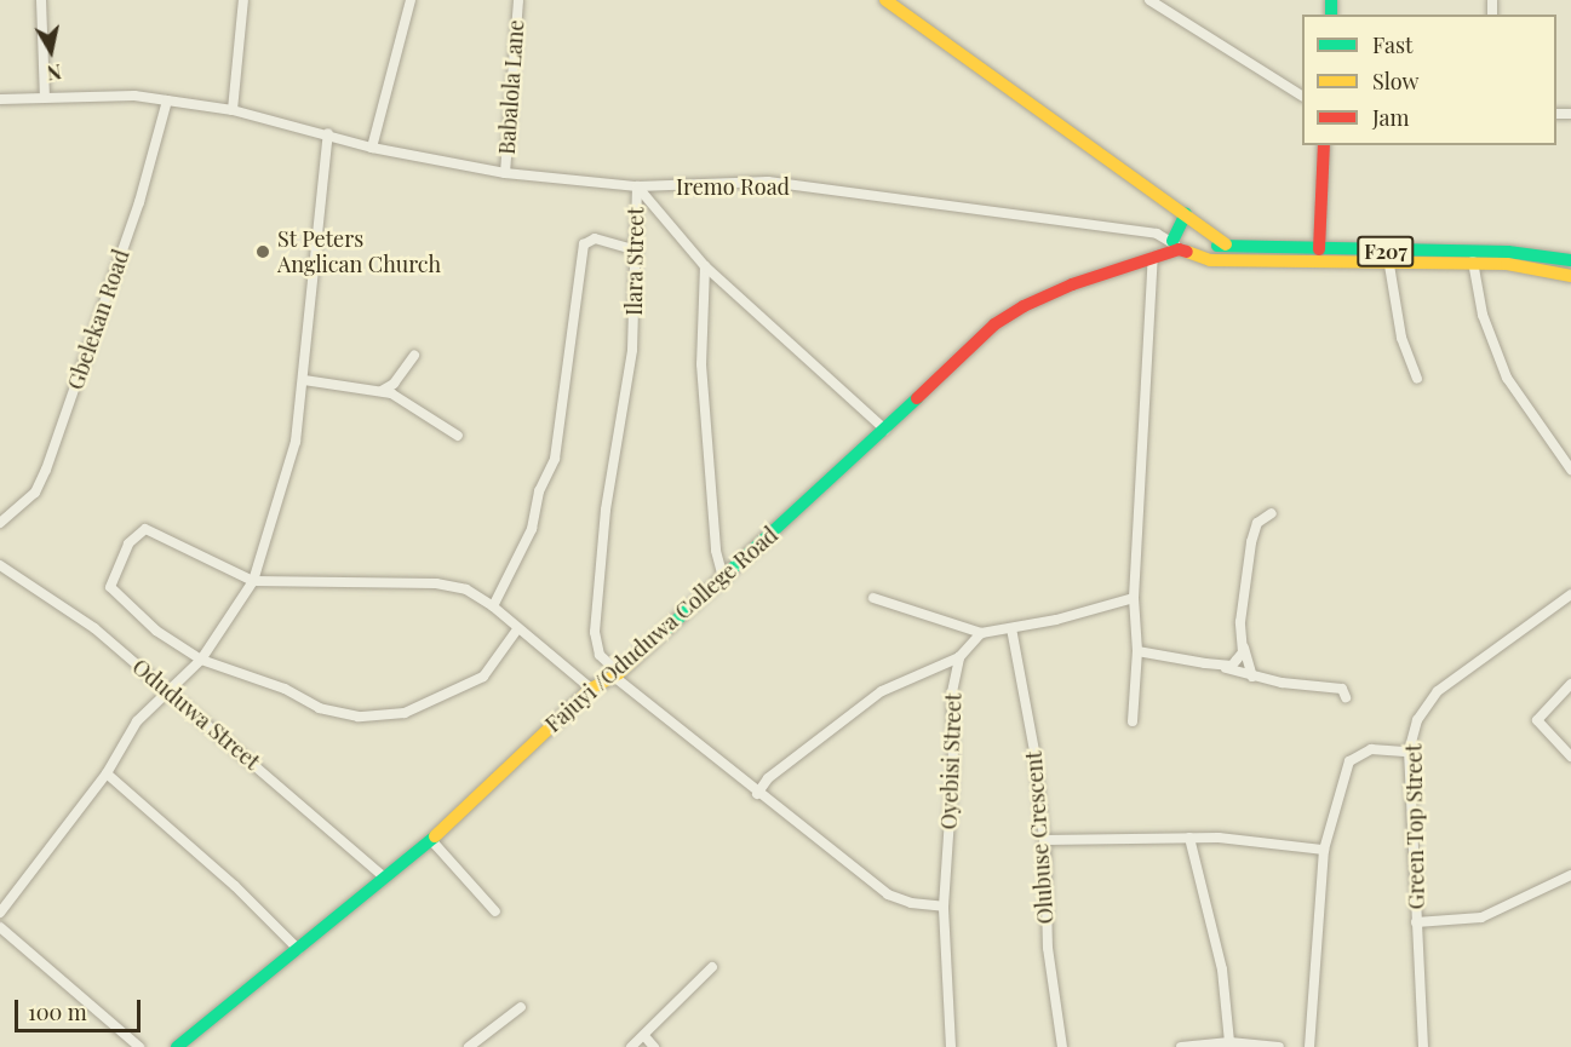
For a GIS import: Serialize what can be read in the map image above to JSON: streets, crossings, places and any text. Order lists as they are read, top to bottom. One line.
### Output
{"streets":{"main road":["F207","Fajuyi /Oduduwa College Road"],"street":["Babalola Lane","Iremo Road","Ilara Street","Gbelekan Road","Oduduwa Street","Oyebisi Street","Green Top Street","Olubuse Crescent"]},"crossings":[["Babalola Lane","Iremo Road"],["Iremo Road","Ilara Street"],["Iremo Road","Gbelekan Road"],["Iremo Road","Fajuyi /Oduduwa College Road"],["Ilara Street","Fajuyi /Oduduwa College Road"],["Ilara Street","Oyebisi Street"],["Fajuyi /Oduduwa College Road","Oduduwa Street"]],"places":["St Peters Anglican Church"],"legend":["Fast","Slow","Jam"],"scale_bar":"100 m","north":"bottom"}
